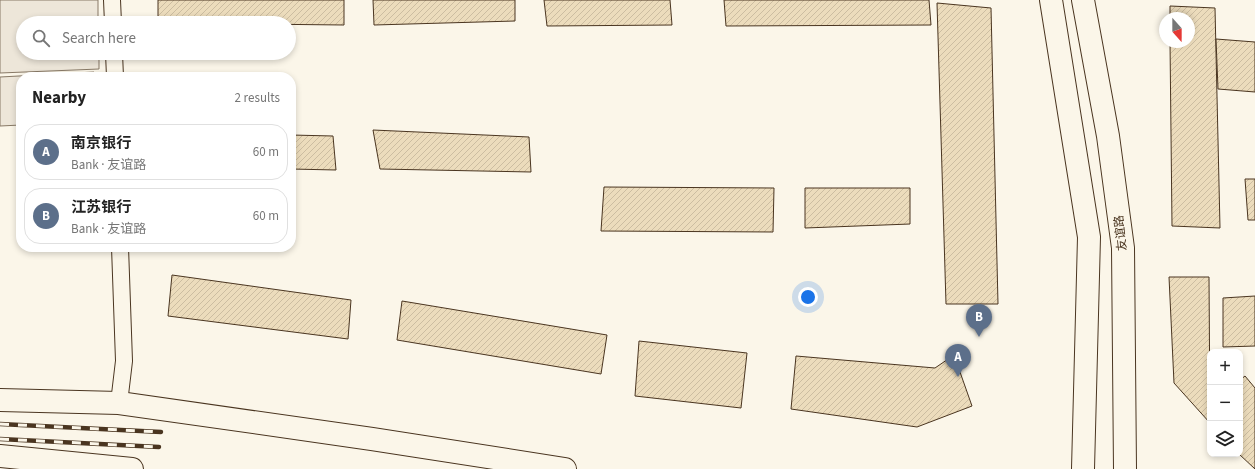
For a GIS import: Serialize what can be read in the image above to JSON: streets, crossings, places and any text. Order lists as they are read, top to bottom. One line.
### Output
{"streets":{"main road":["友谊路"]},"north":"bottom","page":{"search":"Search here","heading":["Nearby","2 results"],"list":[{"mark":"A","name":"南京银行","note":"Bank · 友谊路","value":"60 m"},{"mark":"B","name":"江苏银行","note":"Bank · 友谊路","value":"60 m"}],"pins":["B","A"],"map_buttons":["+","−"]}}
